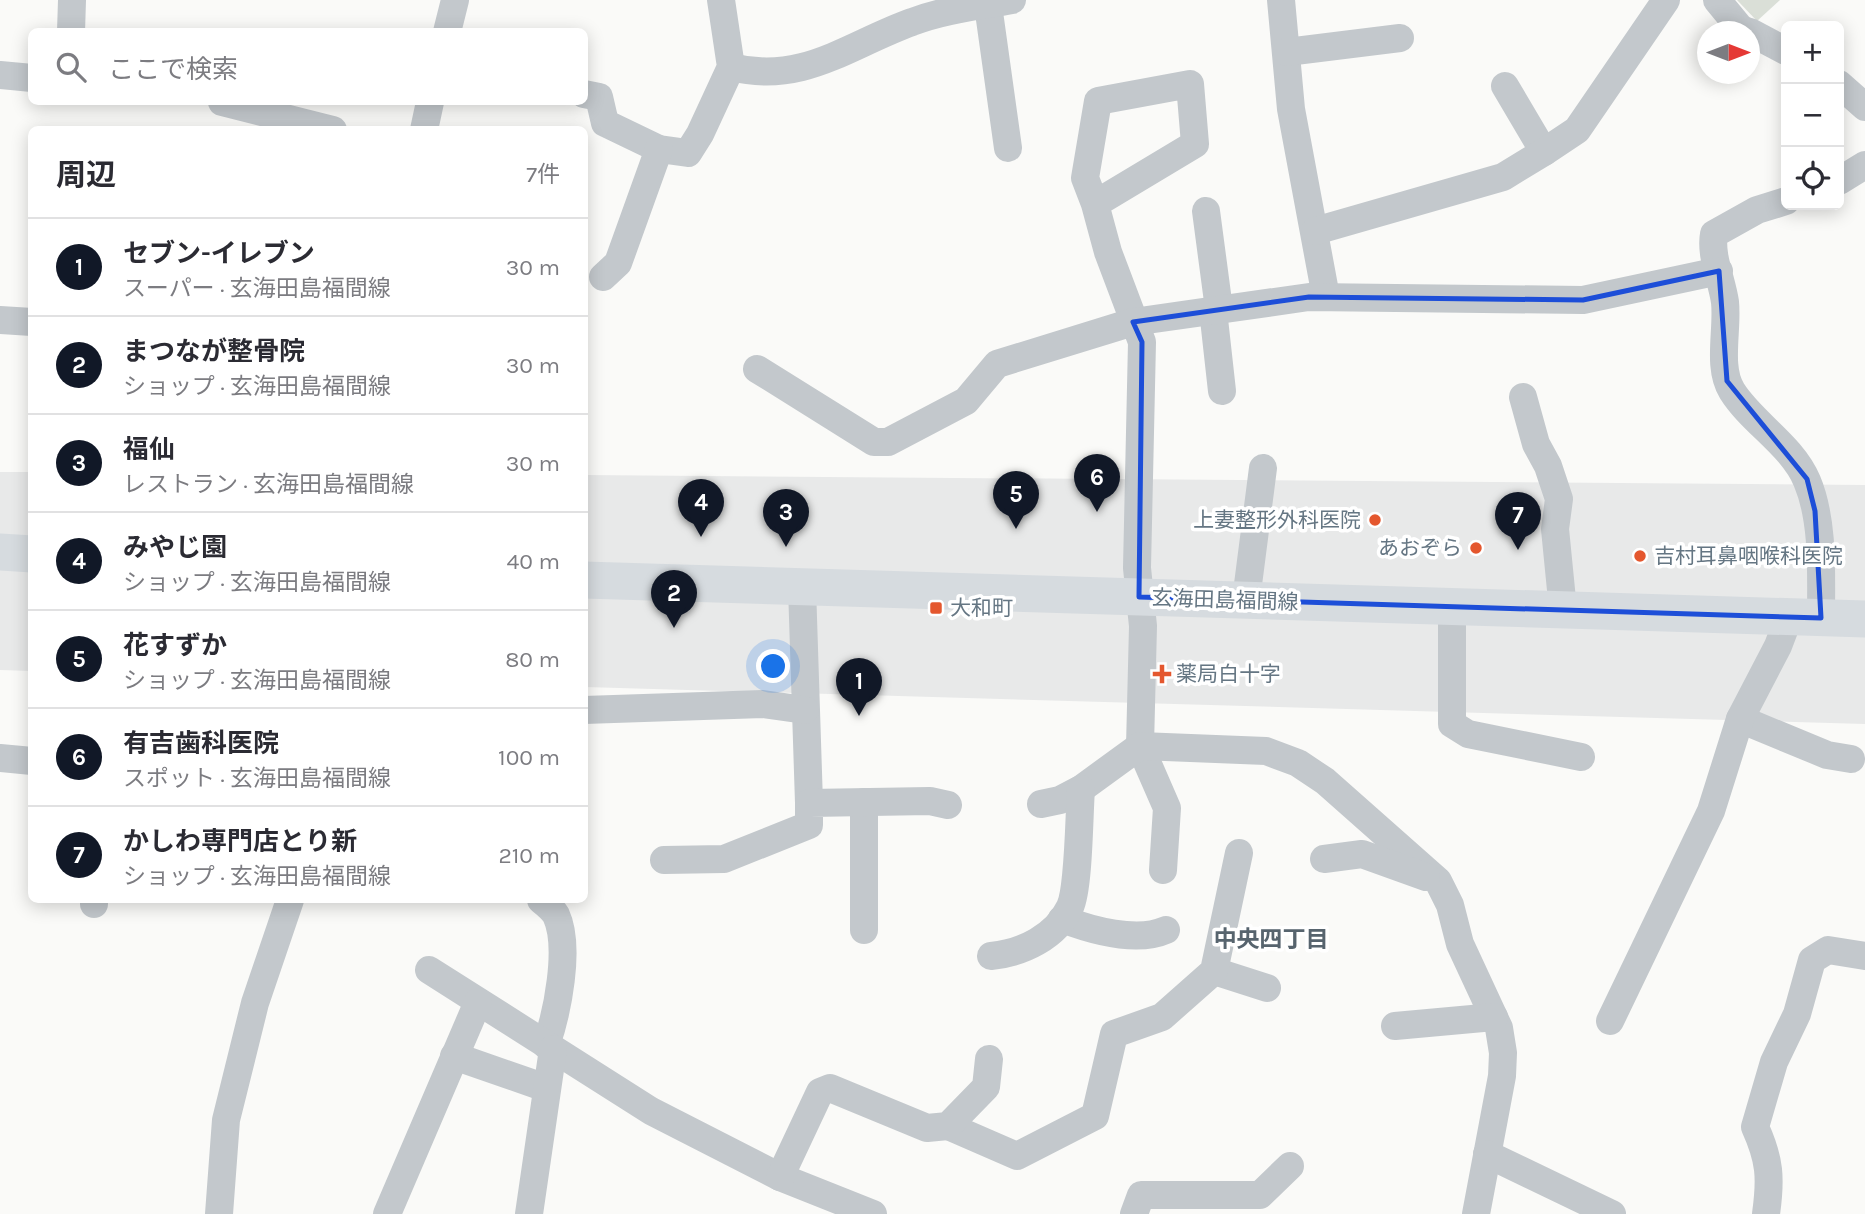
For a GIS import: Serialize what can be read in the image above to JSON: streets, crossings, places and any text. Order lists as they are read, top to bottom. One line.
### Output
{"streets":{"main road":["玄海田島福間線"]},"districts":["中央四丁目"],"places":{"other":["上妻整形外科医院","あおぞら","吉村耳鼻咽喉科医院"],"transit":["大和町"],"health":["薬局白十字"]},"north":"right","page":{"map_buttons":["+","−"],"search":"ここで検索","heading":["周辺","7件"],"list":[{"mark":"1","name":"セブン-イレブン","note":"スーパー · 玄海田島福間線","value":"30 m"},{"mark":"2","name":"まつなが整骨院","note":"ショップ · 玄海田島福間線","value":"30 m"},{"mark":"3","name":"福仙","note":"レストラン · 玄海田島福間線","value":"30 m"},{"mark":"4","name":"みやじ園","note":"ショップ · 玄海田島福間線","value":"40 m"},{"mark":"5","name":"花すずか","note":"ショップ · 玄海田島福間線","value":"80 m"},{"mark":"6","name":"有吉歯科医院","note":"スポット · 玄海田島福間線","value":"100 m"},{"mark":"7","name":"かしわ専門店とり新","note":"ショップ · 玄海田島福間線","value":"210 m"}],"pins":["6","5","4","3","7","2","1"]}}
